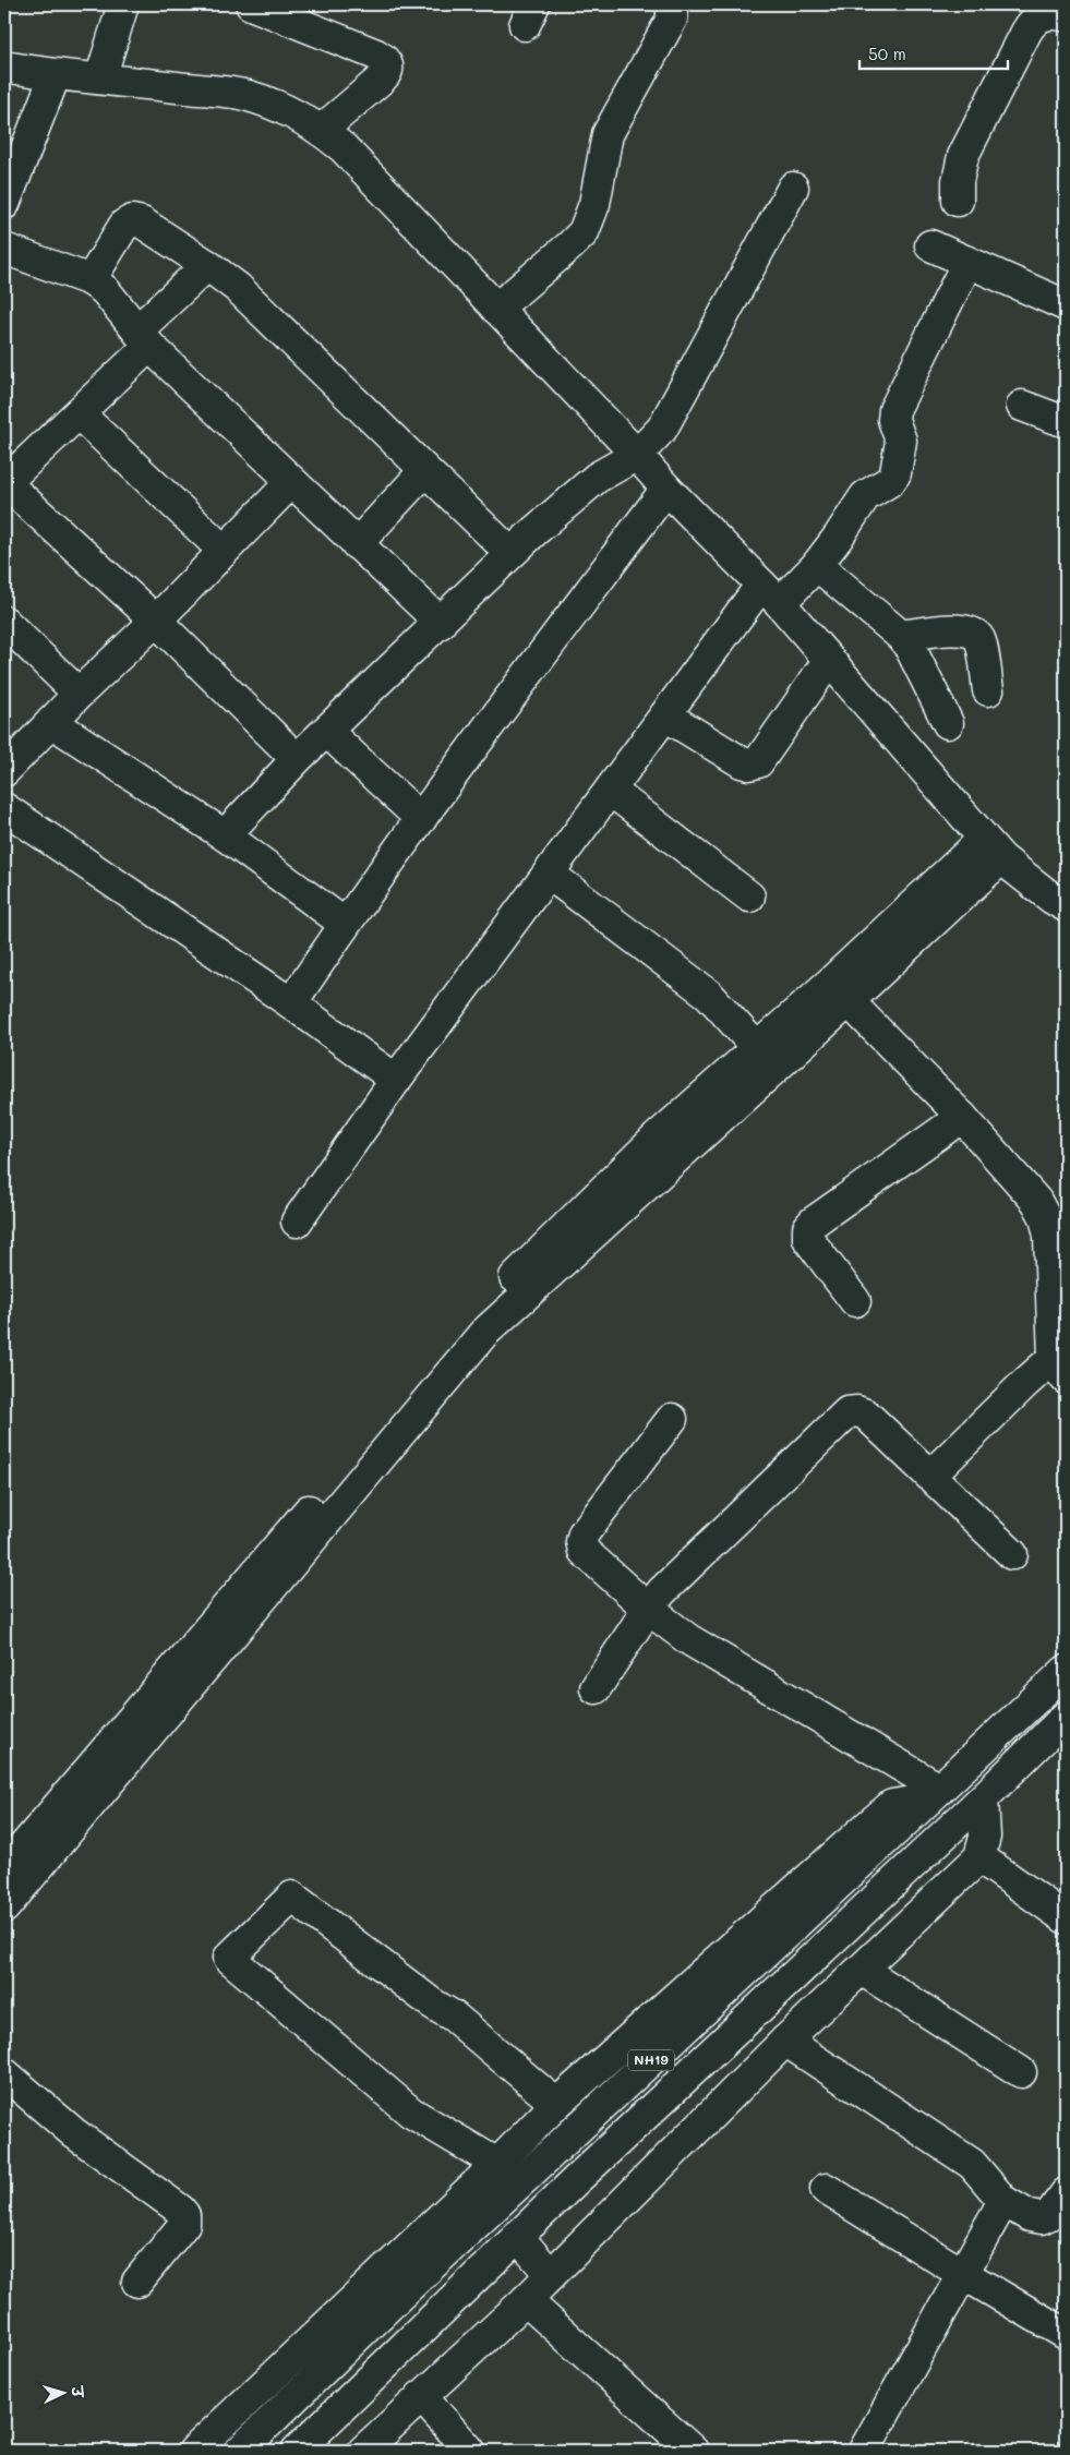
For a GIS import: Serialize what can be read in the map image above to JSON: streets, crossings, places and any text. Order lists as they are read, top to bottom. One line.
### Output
{"streets":{"main road":["NH19"]},"scale_bar":"50 m","north":"right"}
